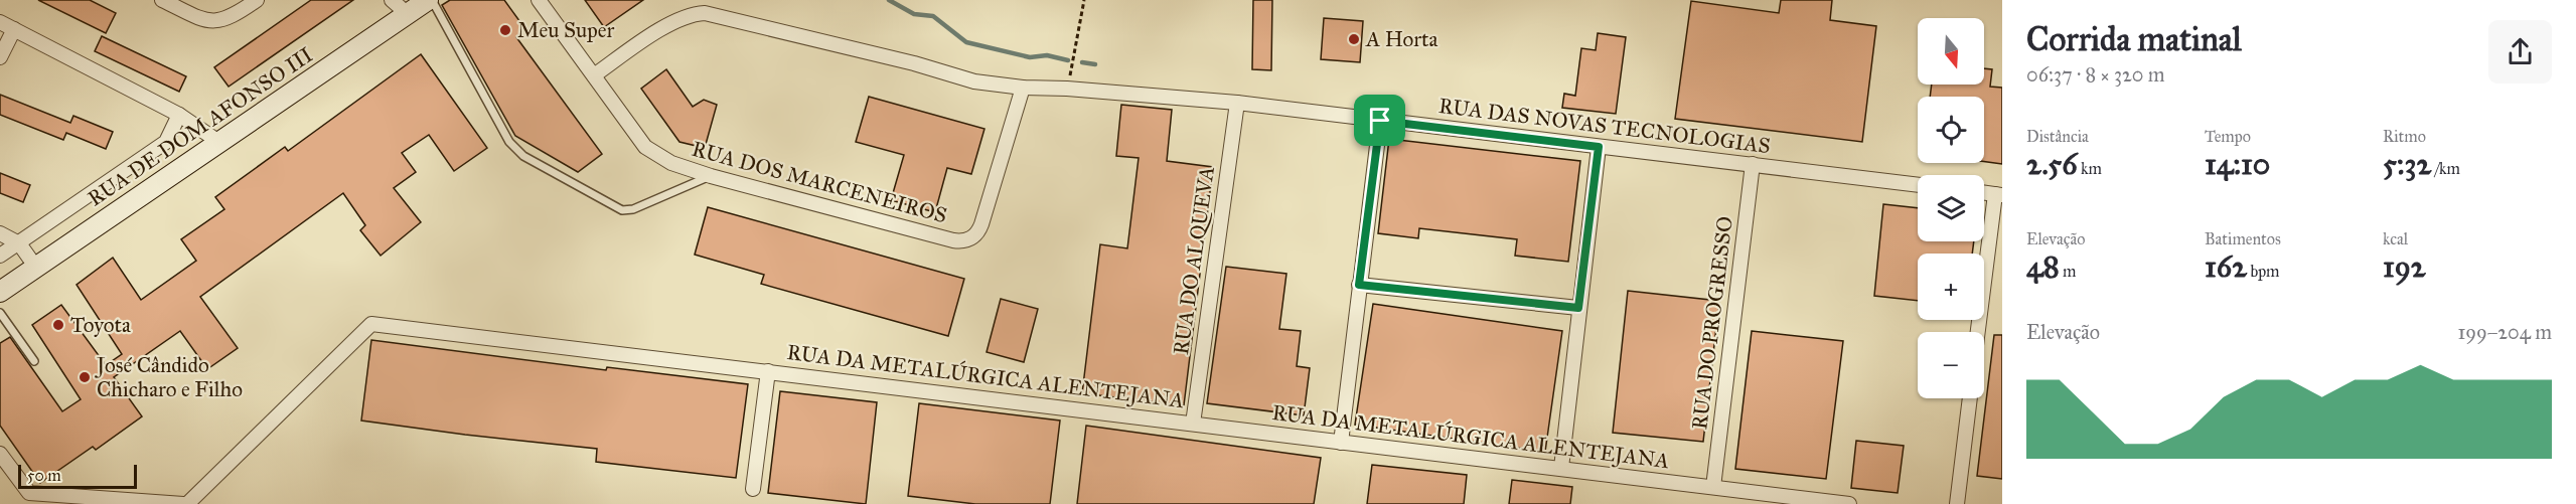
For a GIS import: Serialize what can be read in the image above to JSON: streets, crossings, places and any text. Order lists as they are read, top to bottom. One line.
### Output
{"streets":{"main road":["RUA DE DOM AFONSO III"],"street":["RUA DAS NOVAS TECNOLOGIAS","RUA DOS MARCENEIROS","RUA DO ALQUEVA","RUA DO PROGRESSO","RUA DA METALÚRGICA ALENTEJANA"]},"crossings":[["RUA DAS NOVAS TECNOLOGIAS","RUA DOS MARCENEIROS"],["RUA DAS NOVAS TECNOLOGIAS","RUA DO ALQUEVA"],["RUA DAS NOVAS TECNOLOGIAS","RUA DO PROGRESSO"],["RUA DO ALQUEVA","RUA DA METALÚRGICA ALENTEJANA"],["RUA DO PROGRESSO","RUA DA METALÚRGICA ALENTEJANA"]],"places":["Meu Super","A Horta","Toyota","José Cândido Chicharo e Filho"],"scale_bar":"50 m","north":"bottom","page":{"heading":["Corrida matinal","06:37 · 8 × 320 m"],"map_buttons":["+","−"],"stats":[["Distância","2.56 km"],["Tempo","14:10"],["Ritmo","5:32 /km"],["Elevação","48 m"],["Batimentos","162 bpm"],["kcal","192"]],"chart":["Elevação","199–204 m"],"scale":"50 m"}}
